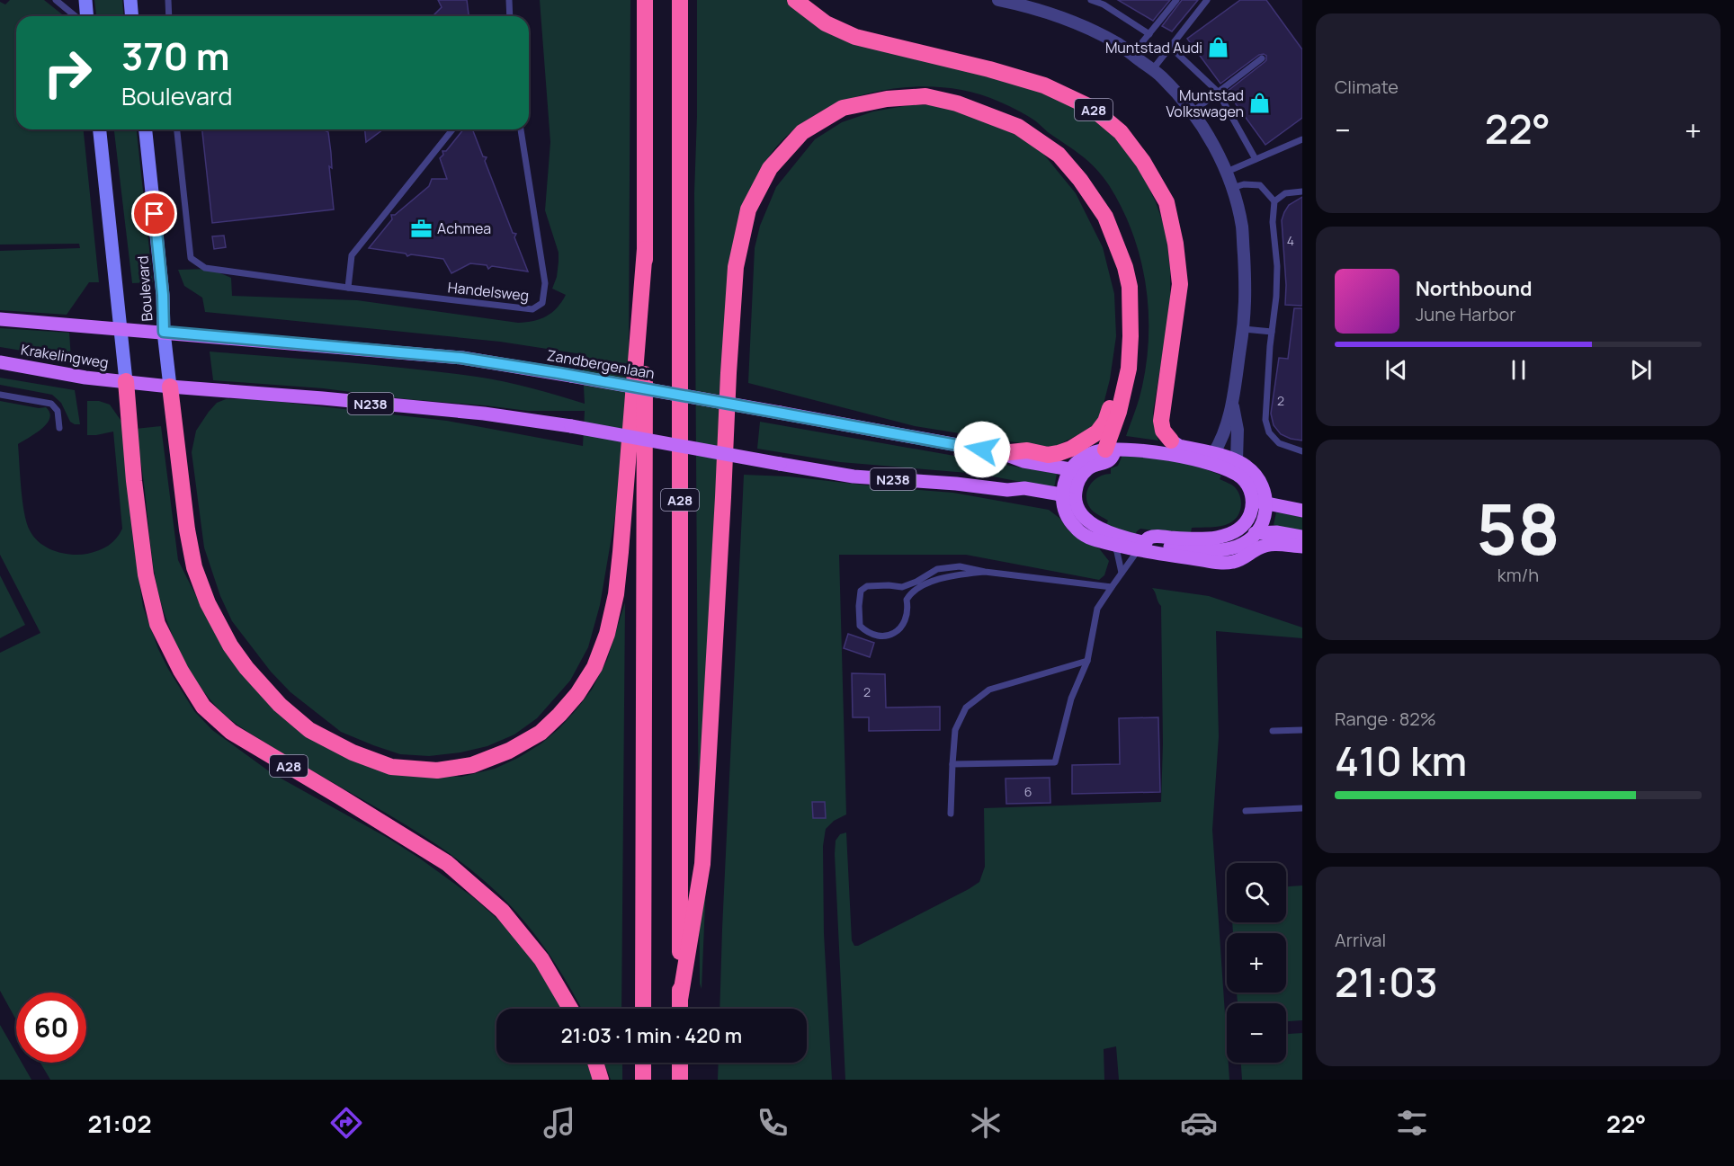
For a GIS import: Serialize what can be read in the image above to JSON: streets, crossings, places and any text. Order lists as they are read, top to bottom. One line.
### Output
{"streets":{"highway":["A28"],"main road":["Boulevard","Krakelingweg","Zandbergenlaan","N238"],"lane":["Handelsweg"]},"crossings":[["A28","Boulevard"],["A28","Krakelingweg"],["A28","Zandbergenlaan"],["A28","N238"],["Boulevard","Krakelingweg"],["Boulevard","Zandbergenlaan"],["Boulevard","N238"],["Krakelingweg","Zandbergenlaan"],["Krakelingweg","N238"]],"places":{"shop":["Muntstad Audi","Muntstad Volkswagen"],"office":["Achmea"]},"house_numbers":["4","2","2","6"],"page":{"tile":["Climate",["58","km/h"],["Range · 82%","410 km"],["Arrival","21:03"]],"turn":["370 m","Boulevard"],"heat":["−","22°","+"],"song":["Northbound","June Harbor"],"map_buttons":["+","−"],"limit":"60","trip":"21:03 · 1 min · 420 m","tabs":["21:02","22°"]}}
